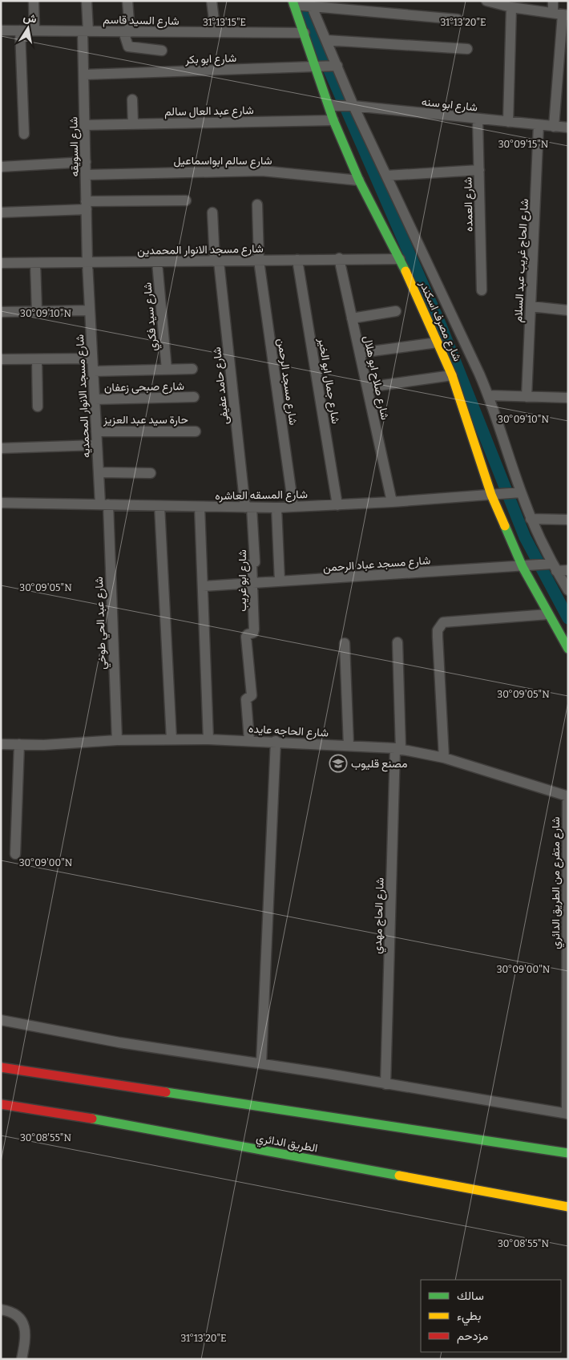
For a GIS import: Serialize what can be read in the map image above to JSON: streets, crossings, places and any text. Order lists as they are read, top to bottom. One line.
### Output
{"streets":{"main road":["شارع مصرف اسكندر","الطريق الدائري"],"street":["شارع السيد قاسم","شارع ابو بكر","شارع ابو سنه","شارع عبد العال سالم","شارع السويقه","شارع سالم ابواسماعيل","شارع العمده","شارع مسجد الانوار المحمدين","شارع الحاج غريب عبد السلام","شارع سيد فكري","شارع صلاح ابو هلال","شارع جمال ابو الخير","شارع مسجد الرحمن","شارع حامد عفيفى","شارع صبحى زعفان","شارع مسجد الانوار المحمديه","حارة سيد عبد العزيز","شارع المسقه العاشره","شارع مسجد عباد الرحمن","شارع ابو غريب","شارع عبد الحي طوخي","شارع الحاجه عايده","شارع متفرع من الطريق الدائري","شارع الحاج مهدي"]},"crossings":[["شارع السيد قاسم","شارع السويقه"],["شارع السيد قاسم","شارع مصرف اسكندر"],["شارع ابو بكر","شارع السويقه"],["شارع ابو بكر","شارع مصرف اسكندر"],["شارع ابو سنه","شارع العمده"],["شارع ابو سنه","شارع الحاج غريب عبد السلام"],["شارع ابو سنه","شارع مصرف اسكندر"],["شارع عبد العال سالم","شارع السويقه"],["شارع عبد العال سالم","شارع مصرف اسكندر"],["شارع السويقه","شارع سالم ابواسماعيل"],["شارع السويقه","شارع مسجد الانوار المحمدين"],["شارع السويقه","شارع مسجد الانوار المحمديه"],["شارع سالم ابواسماعيل","شارع مصرف اسكندر"],["شارع مسجد الانوار المحمدين","شارع سيد فكري"],["شارع مسجد الانوار المحمدين","شارع مصرف اسكندر"],["شارع مسجد الانوار المحمدين","شارع صلاح ابو هلال"],["شارع مسجد الانوار المحمدين","شارع جمال ابو الخير"],["شارع مسجد الانوار المحمدين","شارع مسجد الرحمن"],["شارع مسجد الانوار المحمدين","شارع حامد عفيفى"],["شارع مسجد الانوار المحمدين","شارع مسجد الانوار المحمديه"],["شارع مصرف اسكندر","شارع المسقه العاشره"],["شارع مصرف اسكندر","شارع مسجد عباد الرحمن"],["شارع صلاح ابو هلال","شارع المسقه العاشره"],["شارع جمال ابو الخير","شارع المسقه العاشره"],["شارع مسجد الرحمن","شارع المسقه العاشره"],["شارع حامد عفيفى","شارع المسقه العاشره"],["شارع حامد عفيفى","شارع ابو غريب"],["شارع صبحى زعفان","شارع مسجد الانوار المحمديه"],["شارع مسجد الانوار المحمديه","حارة سيد عبد العزيز"],["شارع مسجد الانوار المحمديه","شارع المسقه العاشره"],["شارع مسجد الانوار المحمديه","شارع عبد الحي طوخي"],["شارع المسقه العاشره","شارع ابو غريب"],["شارع المسقه العاشره","شارع عبد الحي طوخي"],["شارع مسجد عباد الرحمن","شارع ابو غريب"],["شارع ابو غريب","شارع الحاجه عايده"],["شارع عبد الحي طوخي","شارع الحاجه عايده"],["شارع الحاجه عايده","شارع متفرع من الطريق الدائري"],["شارع الحاجه عايده","شارع الحاج مهدي"]],"places":{"school or university":["مصنع قليوب"]},"legend":["سالك","بطيء","مزدحم"],"north":"top","coordinates":["31°13'15\"E","31°13'20\"E","30°09'15\"N","30°09'10\"N","30°09'05\"N","30°09'00\"N","30°08'55\"N"]}
